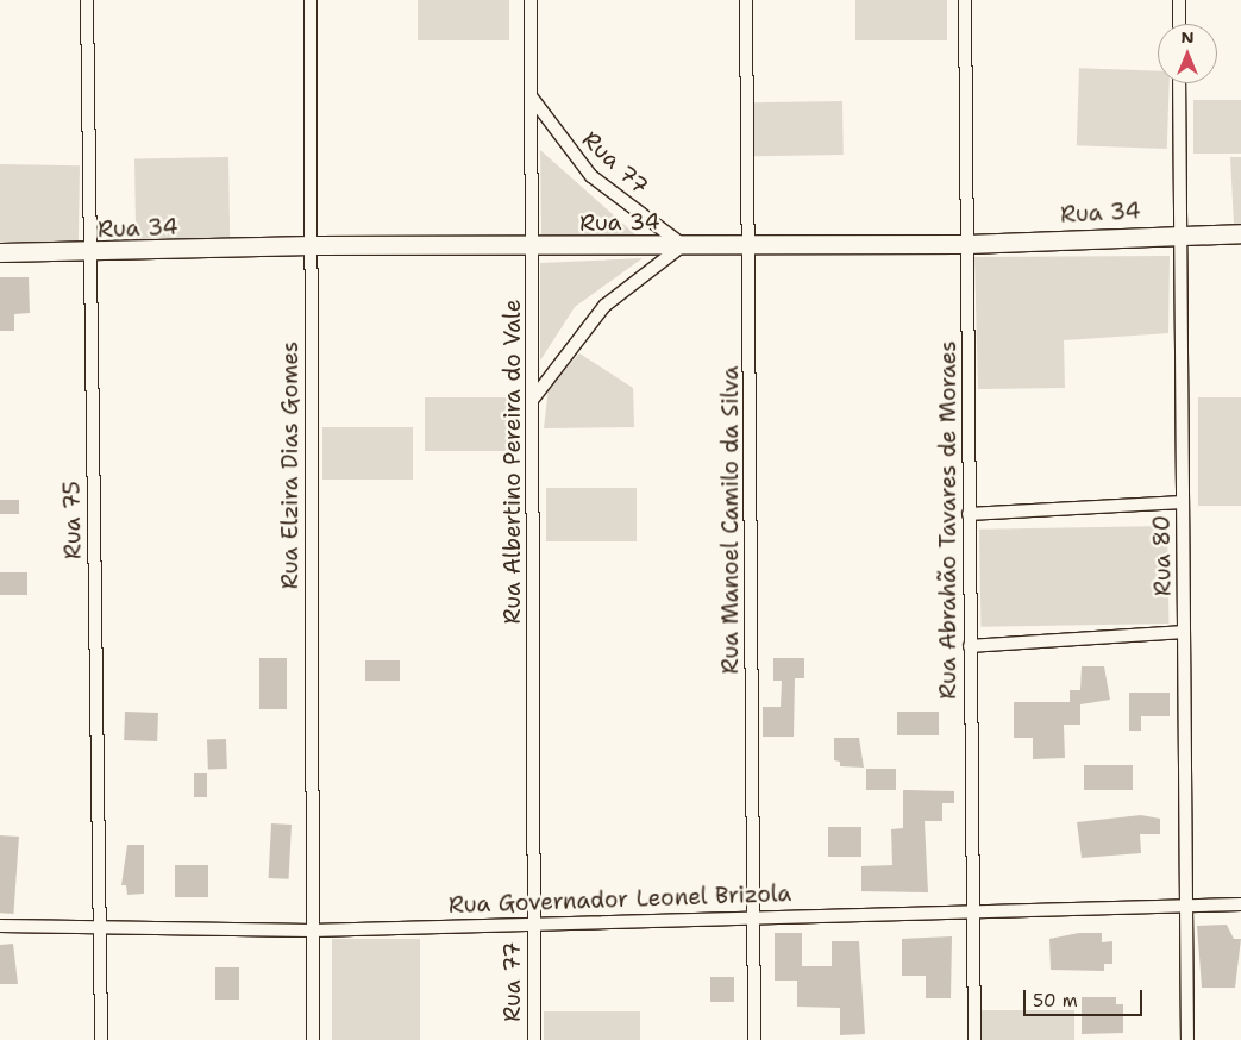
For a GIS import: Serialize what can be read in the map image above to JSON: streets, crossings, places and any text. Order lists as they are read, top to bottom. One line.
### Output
{"streets":{"street":["Rua 77","Rua 34","Rua Albertino Pereira do Vale","Rua Elzira Dias Gomes","Rua 75","Rua Manoel Camilo da Silva","Rua Abrahão Tavares de Moraes","Rua 80","Rua Governador Leonel Brizola"]},"crossings":[["Rua 77","Rua 34"],["Rua 77","Rua Albertino Pereira do Vale"],["Rua 77","Rua Governador Leonel Brizola"],["Rua 34","Rua Albertino Pereira do Vale"],["Rua 34","Rua Elzira Dias Gomes"],["Rua 34","Rua 75"],["Rua 34","Rua Manoel Camilo da Silva"],["Rua 34","Rua Abrahão Tavares de Moraes"],["Rua 34","Rua 80"],["Rua Albertino Pereira do Vale","Rua Governador Leonel Brizola"],["Rua Elzira Dias Gomes","Rua Governador Leonel Brizola"],["Rua 75","Rua Governador Leonel Brizola"],["Rua Manoel Camilo da Silva","Rua Governador Leonel Brizola"],["Rua Abrahão Tavares de Moraes","Rua Governador Leonel Brizola"],["Rua 80","Rua Governador Leonel Brizola"]],"scale_bar":"50 m","north":"top"}
